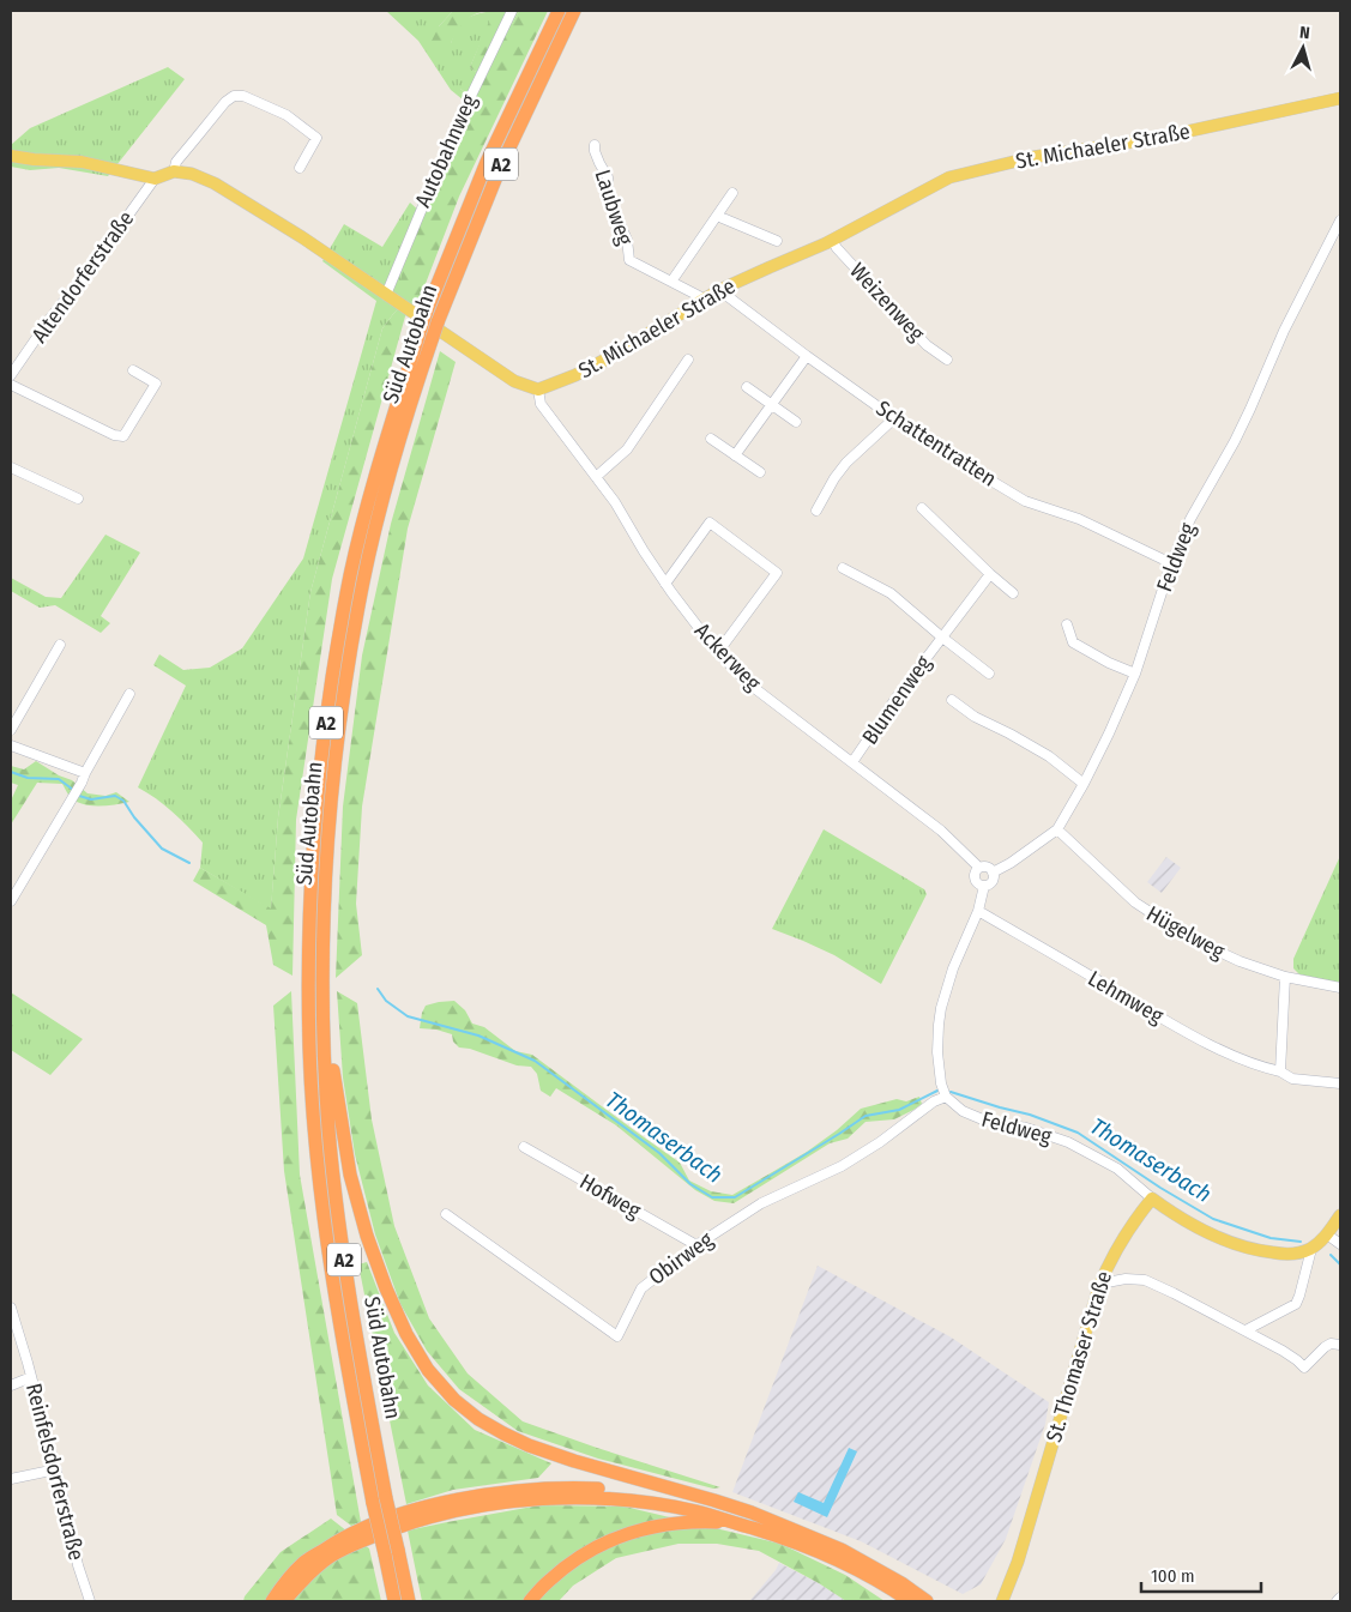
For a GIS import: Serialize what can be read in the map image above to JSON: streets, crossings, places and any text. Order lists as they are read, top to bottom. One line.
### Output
{"streets":{"highway":["A2","Süd Autobahn"],"main road":["St. Michaeler Straße","St. Thomaser Straße"],"street":["Autobahnweg","Laubweg","Altendorferstraße","Weizenweg","Schattentratten","Feldweg","Ackerweg","Blumenweg","Hügelweg","Lehmweg","Hofweg","Obirweg","Reinfelsdorferstraße"]},"crossings":[["St. Michaeler Straße","Laubweg"],["St. Michaeler Straße","Weizenweg"],["St. Michaeler Straße","Schattentratten"],["St. Michaeler Straße","Ackerweg"],["Schattentratten","Feldweg"],["Feldweg","Ackerweg"],["Feldweg","Hügelweg"],["Feldweg","Obirweg"],["Feldweg","St. Thomaser Straße"],["Ackerweg","Blumenweg"],["Hofweg","Obirweg"]],"water":["Thomaserbach"],"scale_bar":"100 m","north":"top"}
